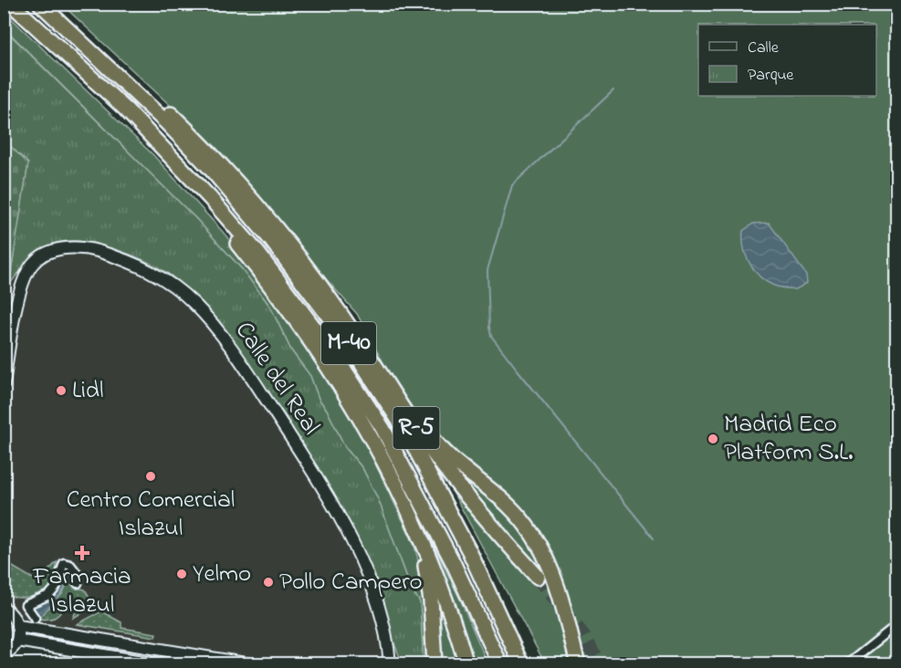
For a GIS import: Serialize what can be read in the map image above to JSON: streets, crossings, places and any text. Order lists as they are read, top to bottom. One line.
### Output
{"streets":{"highway":["M-40","R-5"],"street":["Calle del Real"]},"crossings":[["M-40","R-5"]],"places":{"other":["Lidl","Madrid Eco Platform S.L.","Centro Comercial Islazul","Yelmo","Pollo Campero"],"health":["Farmacia Islazul"]},"legend":["Calle","Parque"]}
